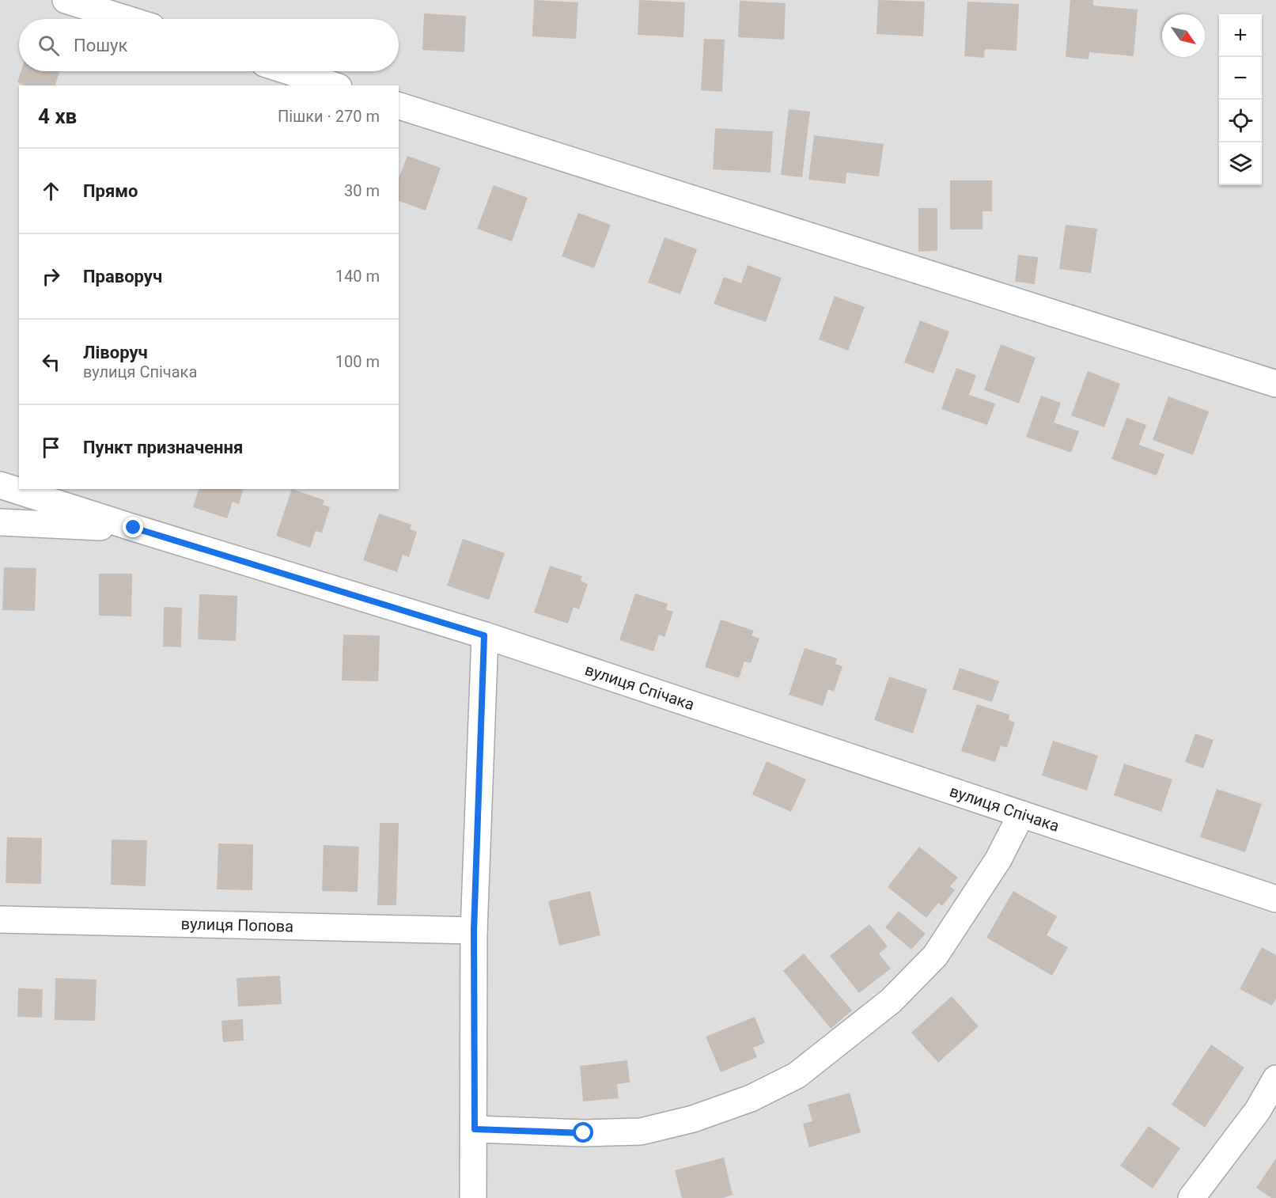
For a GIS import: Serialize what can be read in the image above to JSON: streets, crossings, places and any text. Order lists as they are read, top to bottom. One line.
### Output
{"streets":{"street":["вулиця Спічака","вулиця Попова"]},"north":"bottom right","page":{"map_buttons":["+","−"],"search":"Пошук","heading":["4 хв","Пішки · 270 m"],"list":[["Прямо","30 m"],["Праворуч","140 m"],["Ліворуч","вулиця Спічака","100 m"],"Пункт призначення"]}}
